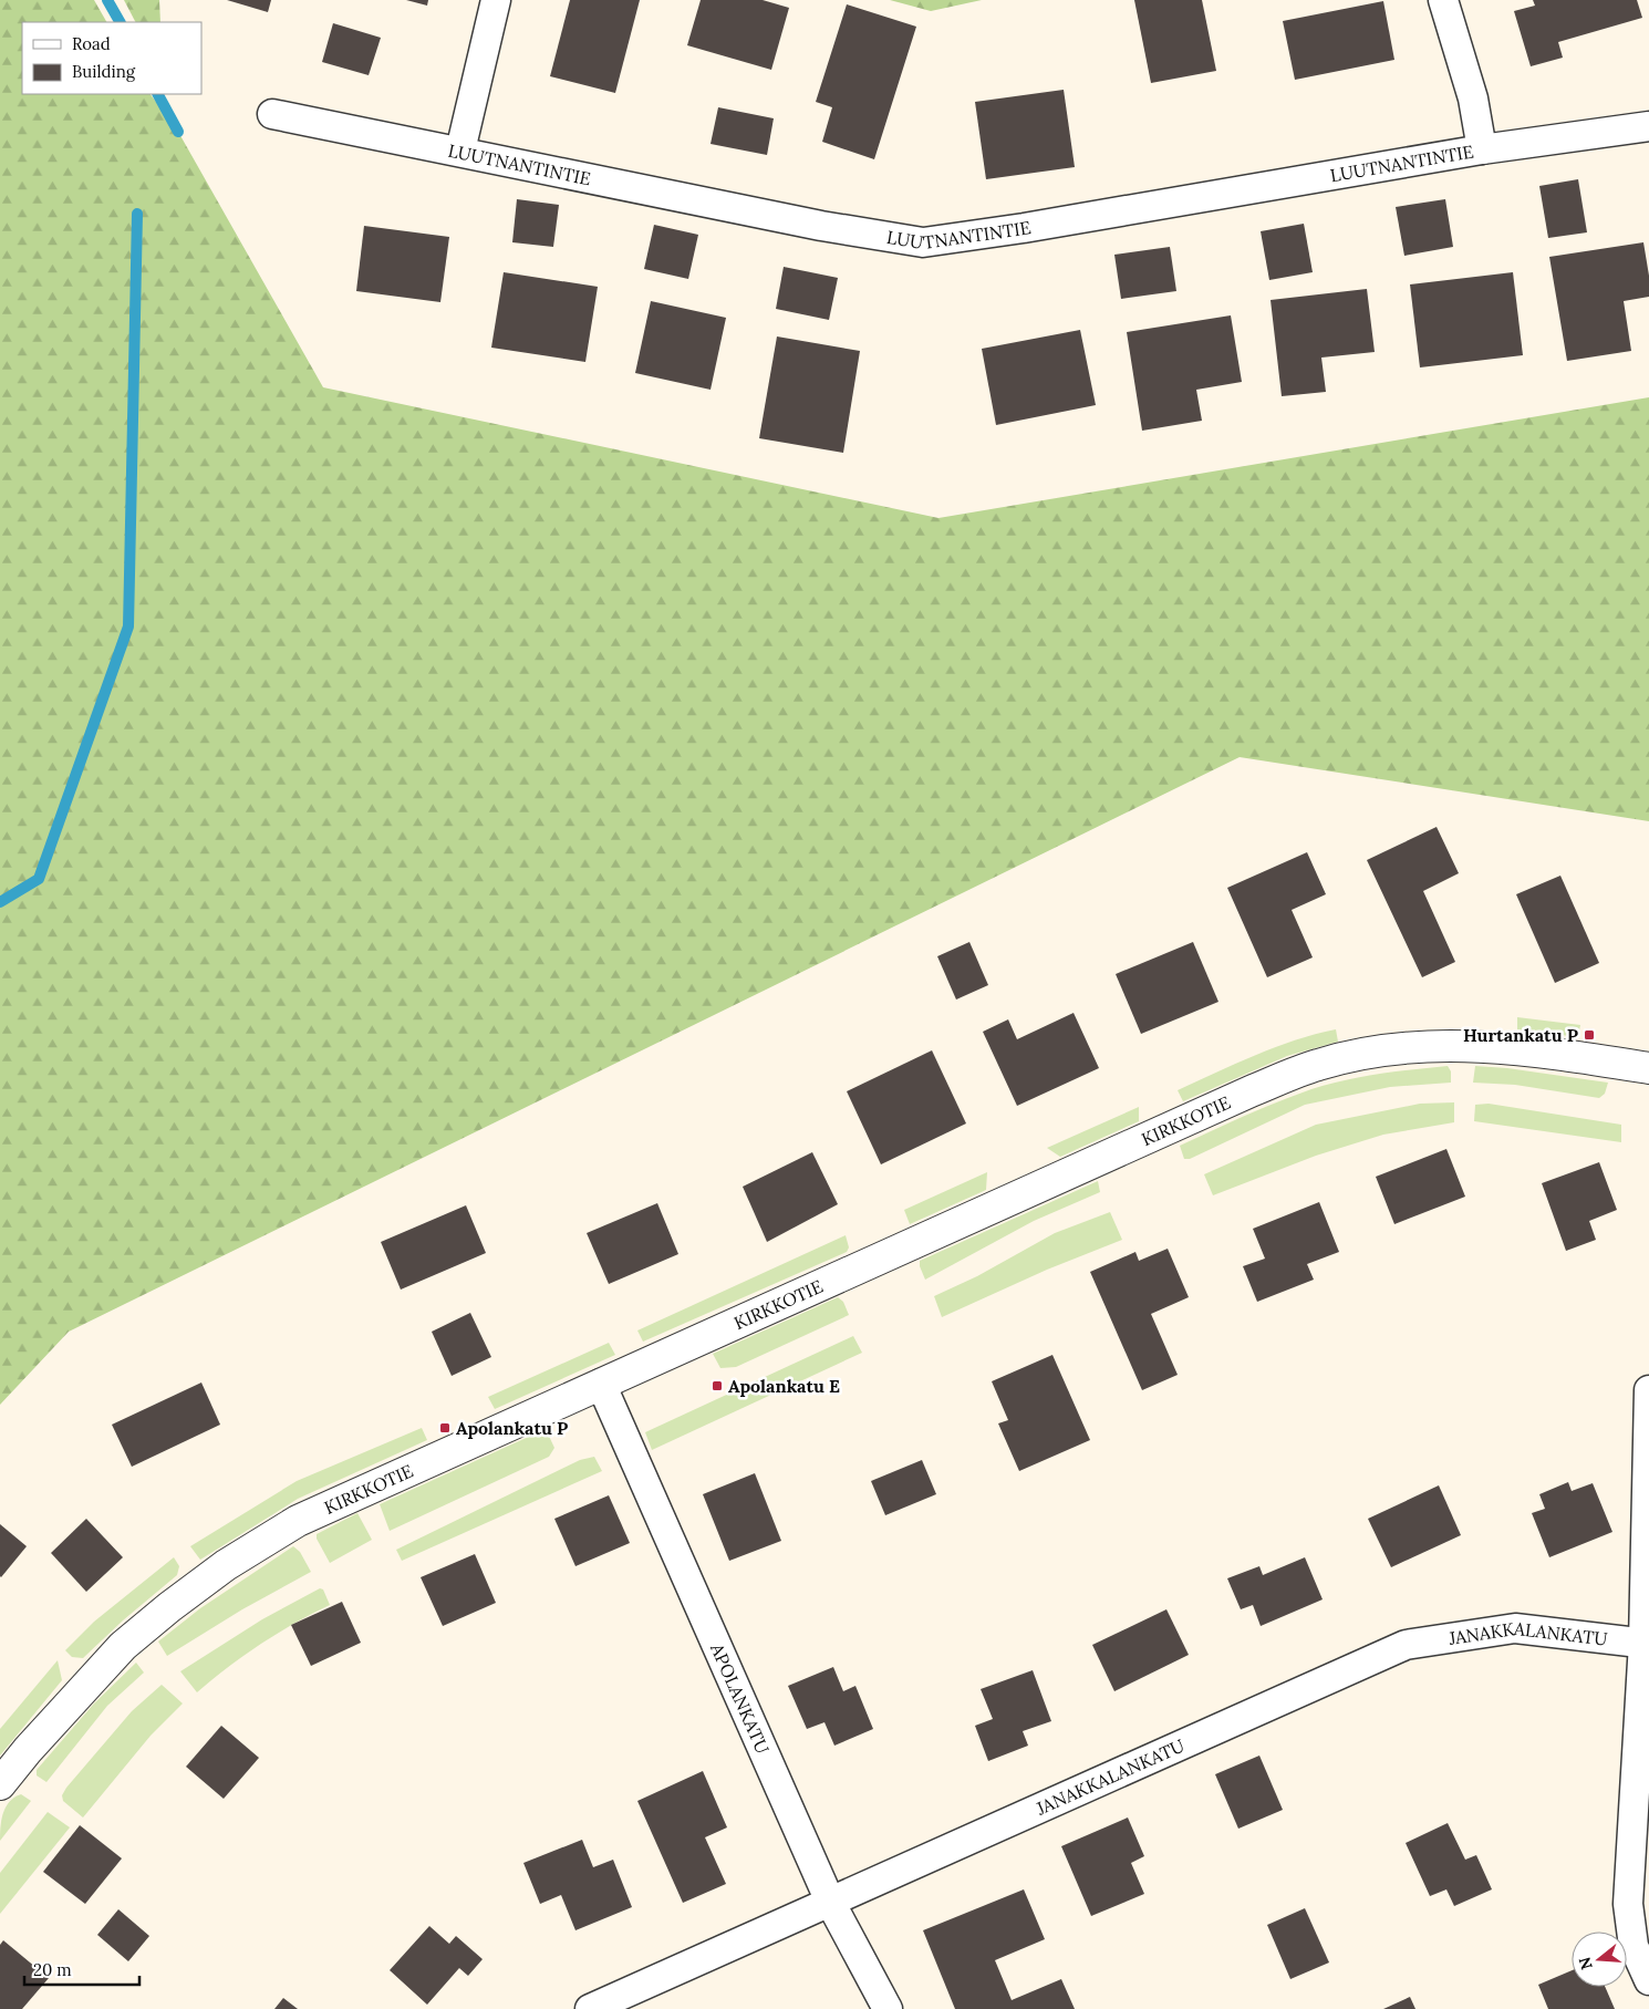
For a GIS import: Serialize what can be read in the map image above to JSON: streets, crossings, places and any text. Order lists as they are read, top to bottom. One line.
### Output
{"streets":{"street":["LUUTNANTINTIE","KIRKKOTIE","JANAKKALANKATU","APOLANKATU"]},"crossings":[["KIRKKOTIE","APOLANKATU"],["JANAKKALANKATU","APOLANKATU"]],"places":{"transit":["Hurtankatu P","Apolankatu E","Apolankatu P"]},"legend":["Road","Building"],"scale_bar":"20 m","north":"left"}
